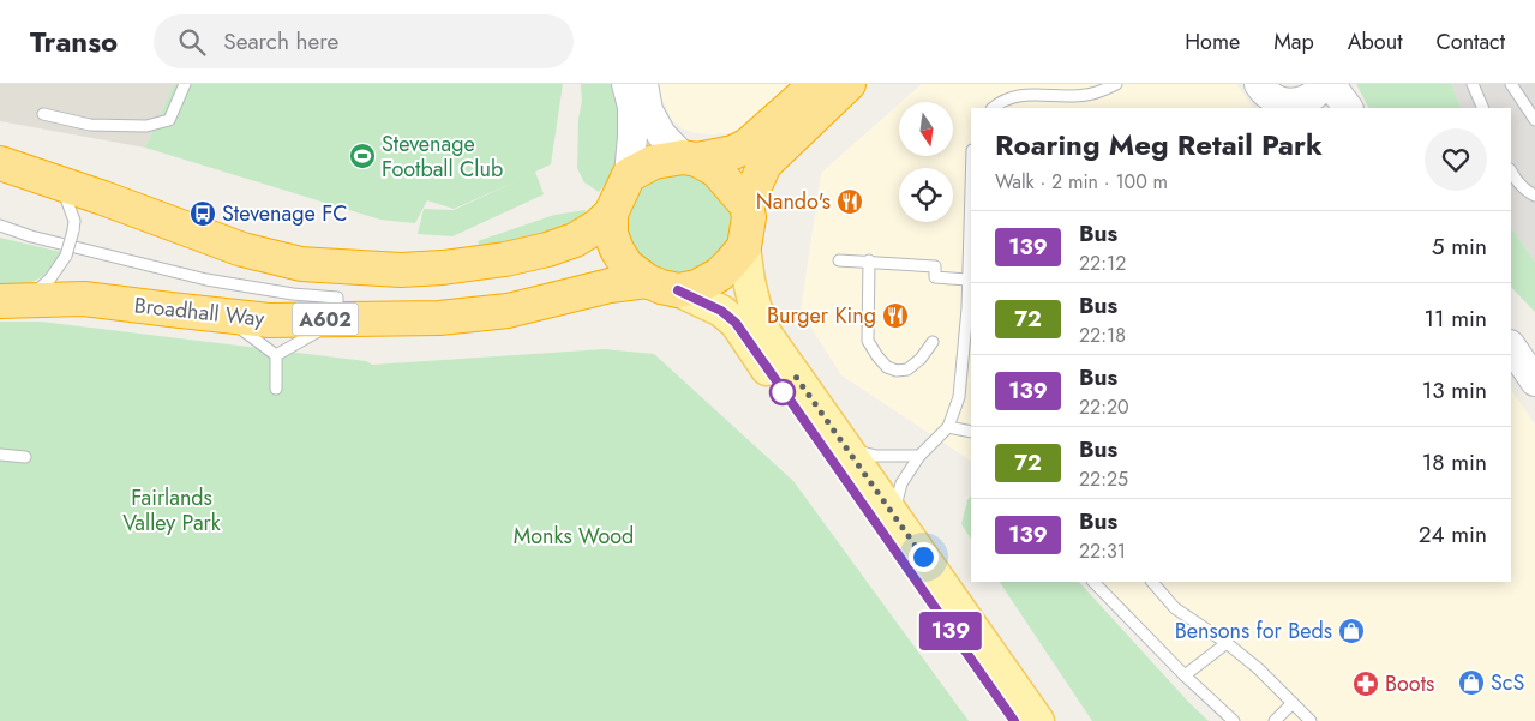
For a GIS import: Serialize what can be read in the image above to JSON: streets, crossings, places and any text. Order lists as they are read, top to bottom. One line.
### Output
{"streets":{"highway":["Broadhall Way","A602"]},"parks":["Fairlands Valley Park","Monks Wood"],"places":{"sports":["Stevenage Football Club"],"restaurant":["Nando's","Burger King"],"bus stop":["Stevenage FC"],"shop":["Bensons for Beds","ScS"],"pharmacy":["Boots"]},"lines":["bus line 139"],"north":"bottom","page":{"header":"Transo","search":"Search here","nav":["Home","Map","About","Contact"],"on_map":"139","heading":["Roaring Meg Retail Park","Walk · 2 min · 100 m"],"list":[{"mark":"139","name":"Bus","note":"22:12","value":"5 min"},{"mark":"72","name":"Bus","note":"22:18","value":"11 min"},{"mark":"139","name":"Bus","note":"22:20","value":"13 min"},{"mark":"72","name":"Bus","note":"22:25","value":"18 min"},{"mark":"139","name":"Bus","note":"22:31","value":"24 min"}]}}
